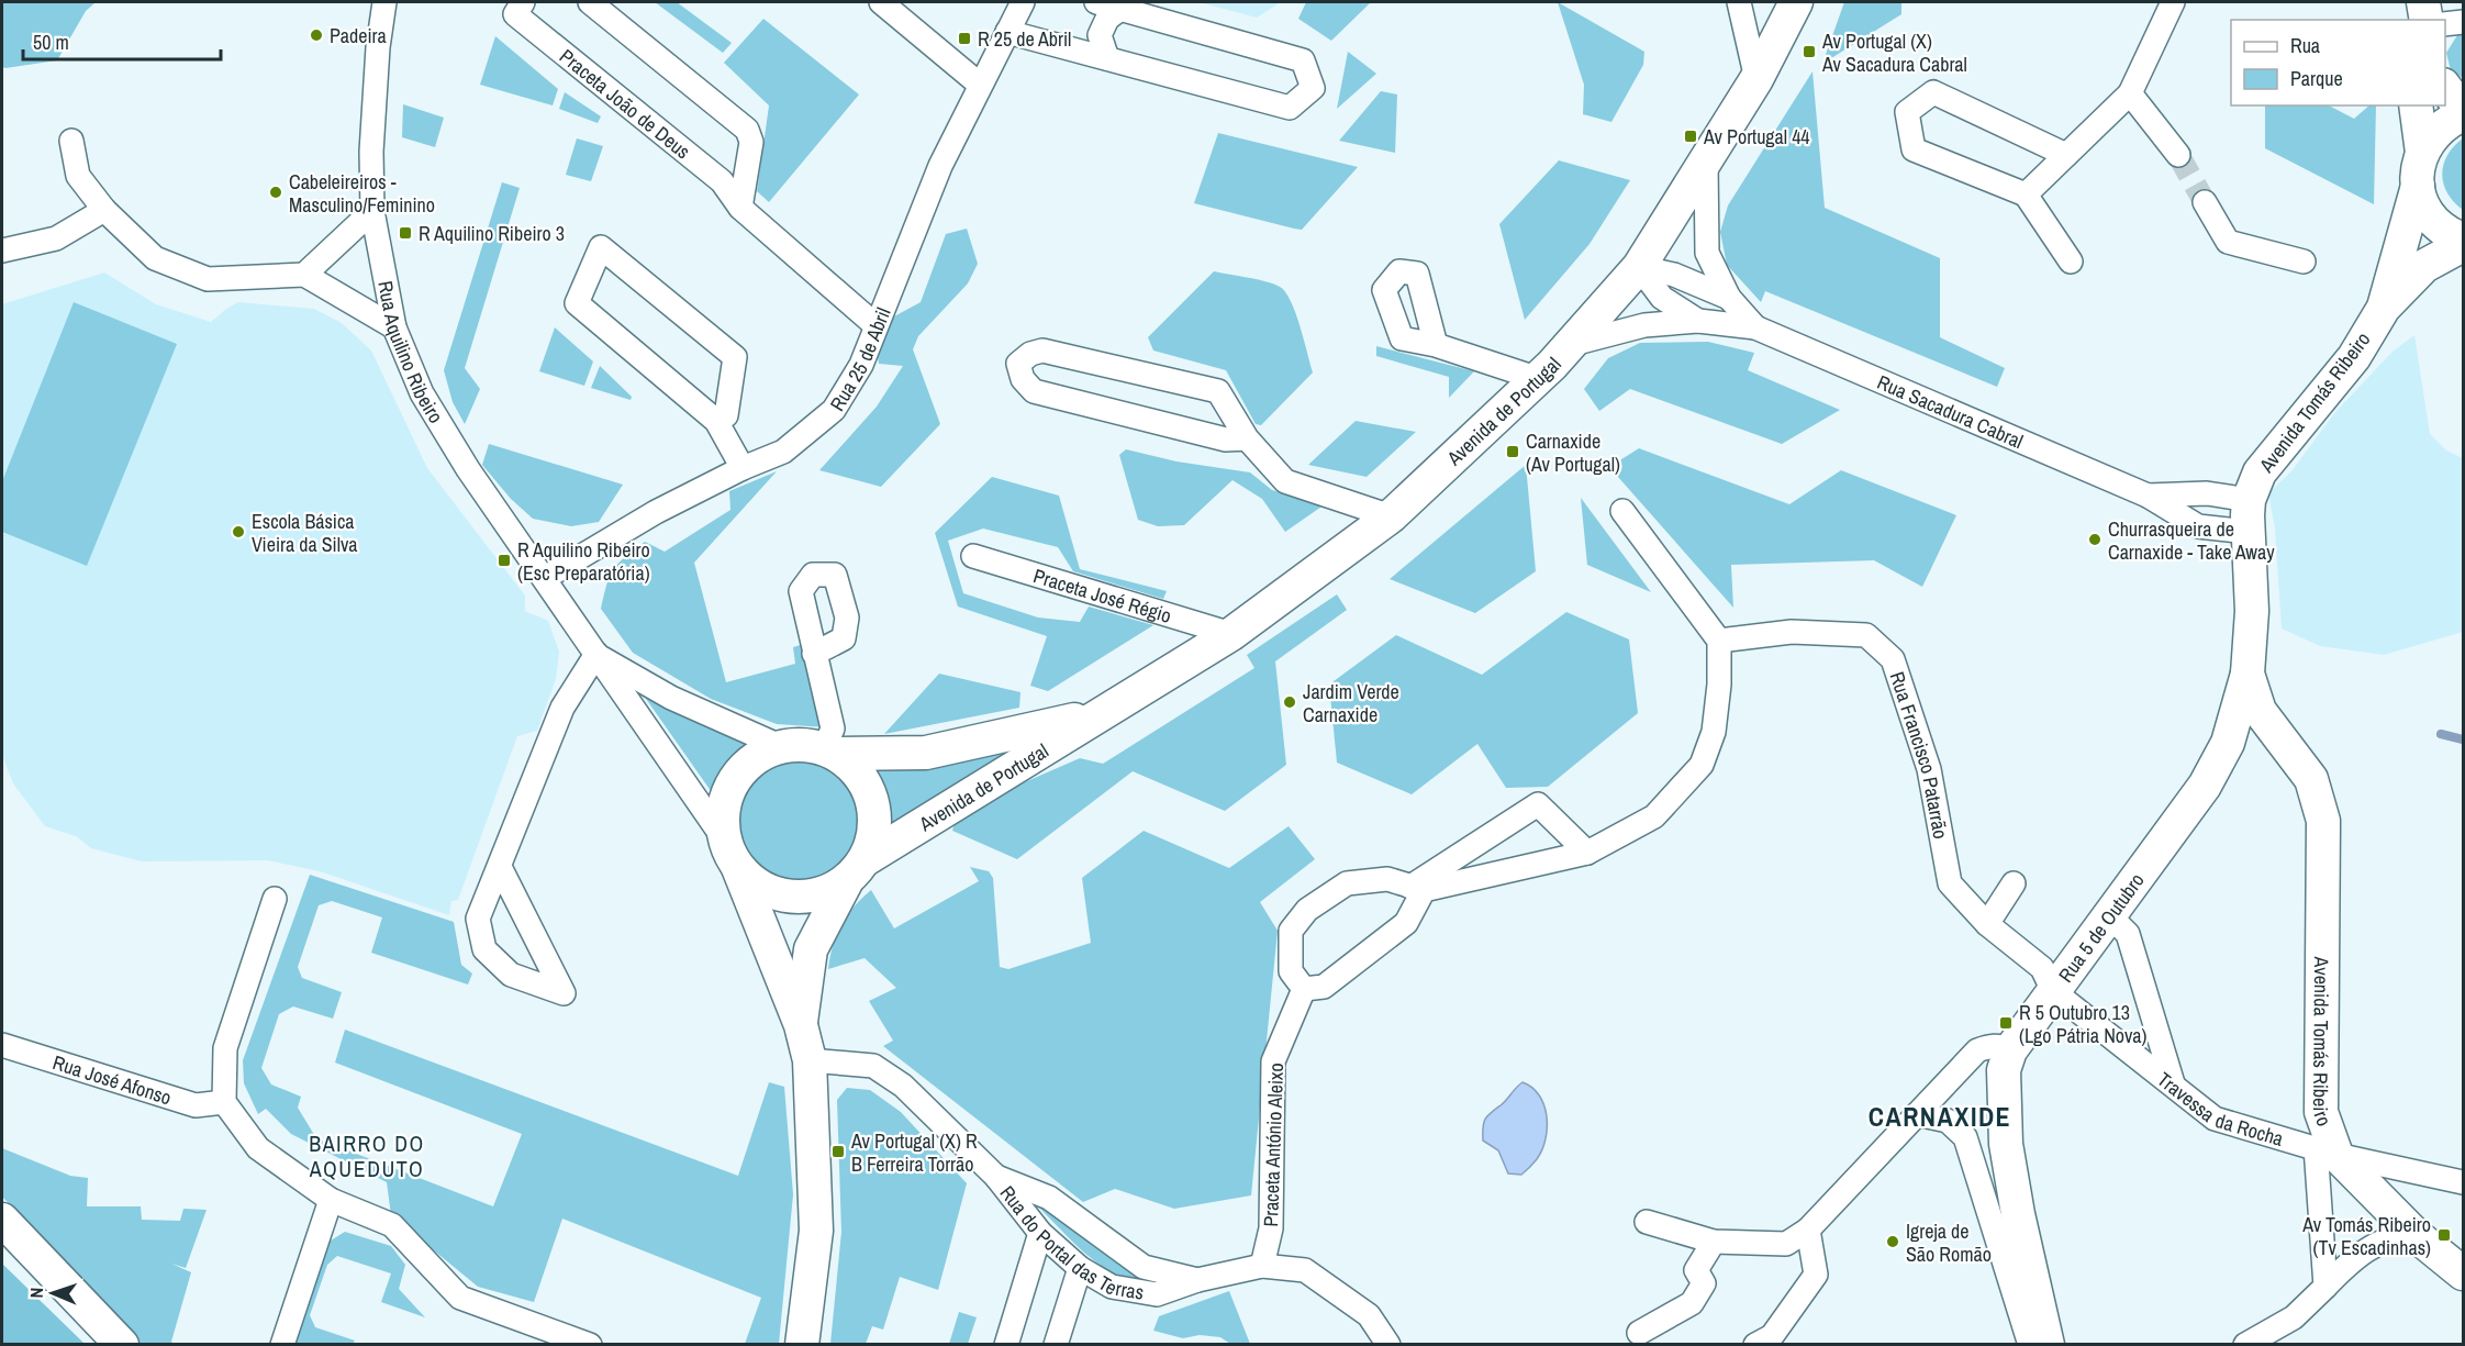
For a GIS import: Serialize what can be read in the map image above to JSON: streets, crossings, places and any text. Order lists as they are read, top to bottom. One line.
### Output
{"streets":{"street":["Praceta João de Deus","Rua Aquilino Ribeiro","Rua 25 de Abril","Avenida Tomás Ribeiro","Avenida de Portugal","Rua Sacadura Cabral","Praceta José Régio","Rua Francisco Patarrão","Rua 5 de Outubro","Rua José Afonso","Travessa da Rocha","Praceta António Aleixo","Rua do Portal das Terras"]},"crossings":[["Praceta João de Deus","Rua 25 de Abril"],["Rua Aquilino Ribeiro","Rua 25 de Abril"],["Rua Aquilino Ribeiro","Avenida de Portugal"],["Avenida Tomás Ribeiro","Rua Sacadura Cabral"],["Avenida Tomás Ribeiro","Rua 5 de Outubro"],["Avenida Tomás Ribeiro","Travessa da Rocha"],["Avenida de Portugal","Rua Sacadura Cabral"],["Avenida de Portugal","Praceta José Régio"],["Rua Francisco Patarrão","Rua 5 de Outubro"],["Rua Francisco Patarrão","Travessa da Rocha"],["Rua 5 de Outubro","Travessa da Rocha"],["Praceta António Aleixo","Rua do Portal das Terras"]],"districts":["CARNAXIDE","BAIRRO DO AQUEDUTO"],"places":{"other":["Padeira","Cabeleireiros - Masculino/Feminino","Escola Básica Vieira da Silva","Churrasqueira de Carnaxide - Take Away","Jardim Verde Carnaxide","Igreja de São Romão"],"transit":["R 25 de Abril","Av Portugal (X) Av Sacadura Cabral","Av Portugal 44","R Aquilino Ribeiro 3","Carnaxide (Av Portugal)","R Aquilino Ribeiro (Esc Preparatória)","R 5 Outubro 13 (Lgo Pátria Nova)","Av Portugal (X) R B Ferreira Torrão","Av Tomás Ribeiro (Tv Escadinhas)"]},"legend":["Rua","Parque"],"scale_bar":"50 m","north":"left"}
